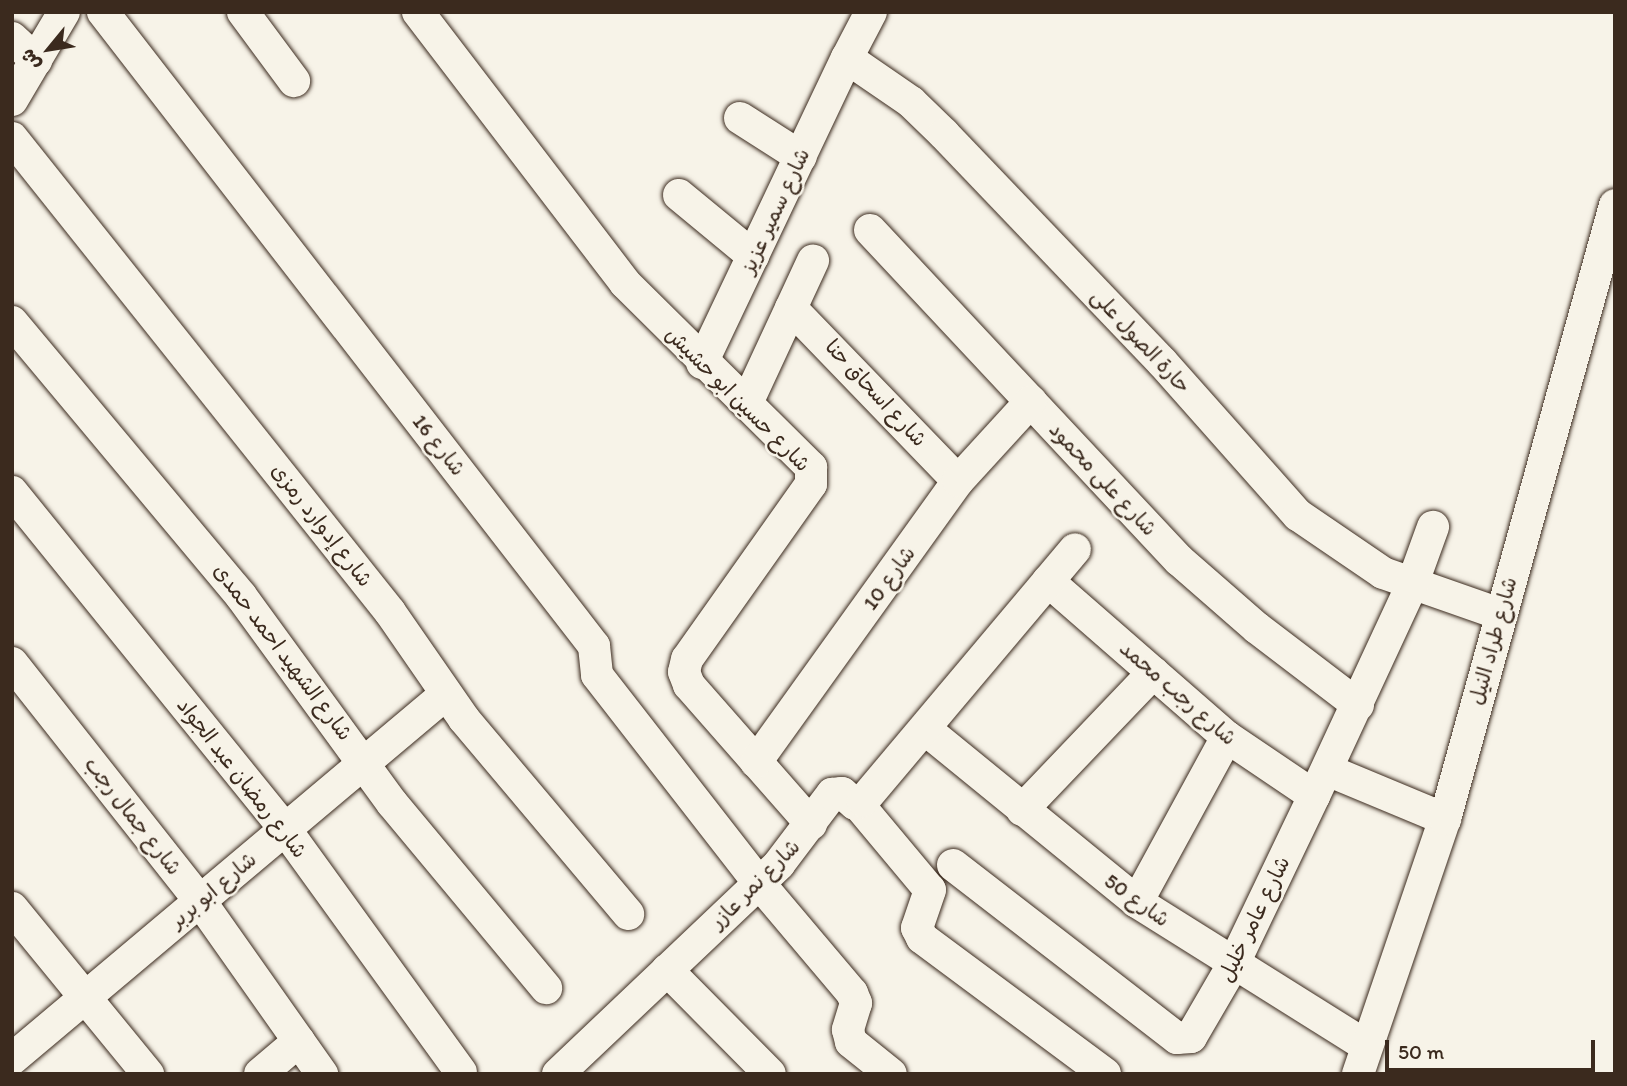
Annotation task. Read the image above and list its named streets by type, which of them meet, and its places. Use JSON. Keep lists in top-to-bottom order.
{
  "streets": {
    "street": [
      "شارع سمير عزيز",
      "حارة الصول على",
      "شارع اسحاق حنا",
      "شارع حسين ابو حشيش",
      "شارع 16",
      "شارع على محمود",
      "شارع إدوارد رمزى",
      "شارع 10",
      "شارع طراد النيل",
      "شارع الشهيد احمد حمدى",
      "شارع رجب محمد",
      "شارع رمضان عبد الجواد",
      "شارع جمال رجب",
      "شارع نمر عازر",
      "شارع ابو بربر",
      "شارع 50",
      "شارع عامر خليل"
    ]
  },
  "crossings": [
    ["شارع سمير عزيز", "حارة الصول على"],
    ["شارع سمير عزيز", "شارع حسين ابو حشيش"],
    ["حارة الصول على", "شارع طراد النيل"],
    ["حارة الصول على", "شارع عامر خليل"],
    ["شارع اسحاق حنا", "شارع 10"],
    ["شارع حسين ابو حشيش", "شارع 10"],
    ["شارع حسين ابو حشيش", "شارع نمر عازر"],
    ["شارع 16", "شارع نمر عازر"],
    ["شارع على محمود", "شارع 10"],
    ["شارع على محمود", "شارع عامر خليل"],
    ["شارع إدوارد رمزى", "شارع ابو بربر"],
    ["شارع طراد النيل", "شارع رجب محمد"],
    ["شارع طراد النيل", "شارع 50"],
    ["شارع الشهيد احمد حمدى", "شارع ابو بربر"],
    ["شارع رجب محمد", "شارع عامر خليل"],
    ["شارع رمضان عبد الجواد", "شارع ابو بربر"],
    ["شارع جمال رجب", "شارع ابو بربر"],
    ["شارع 50", "شارع عامر خليل"]
  ],
  "scale_bar": "50 m",
  "north": "bottom left"
}
